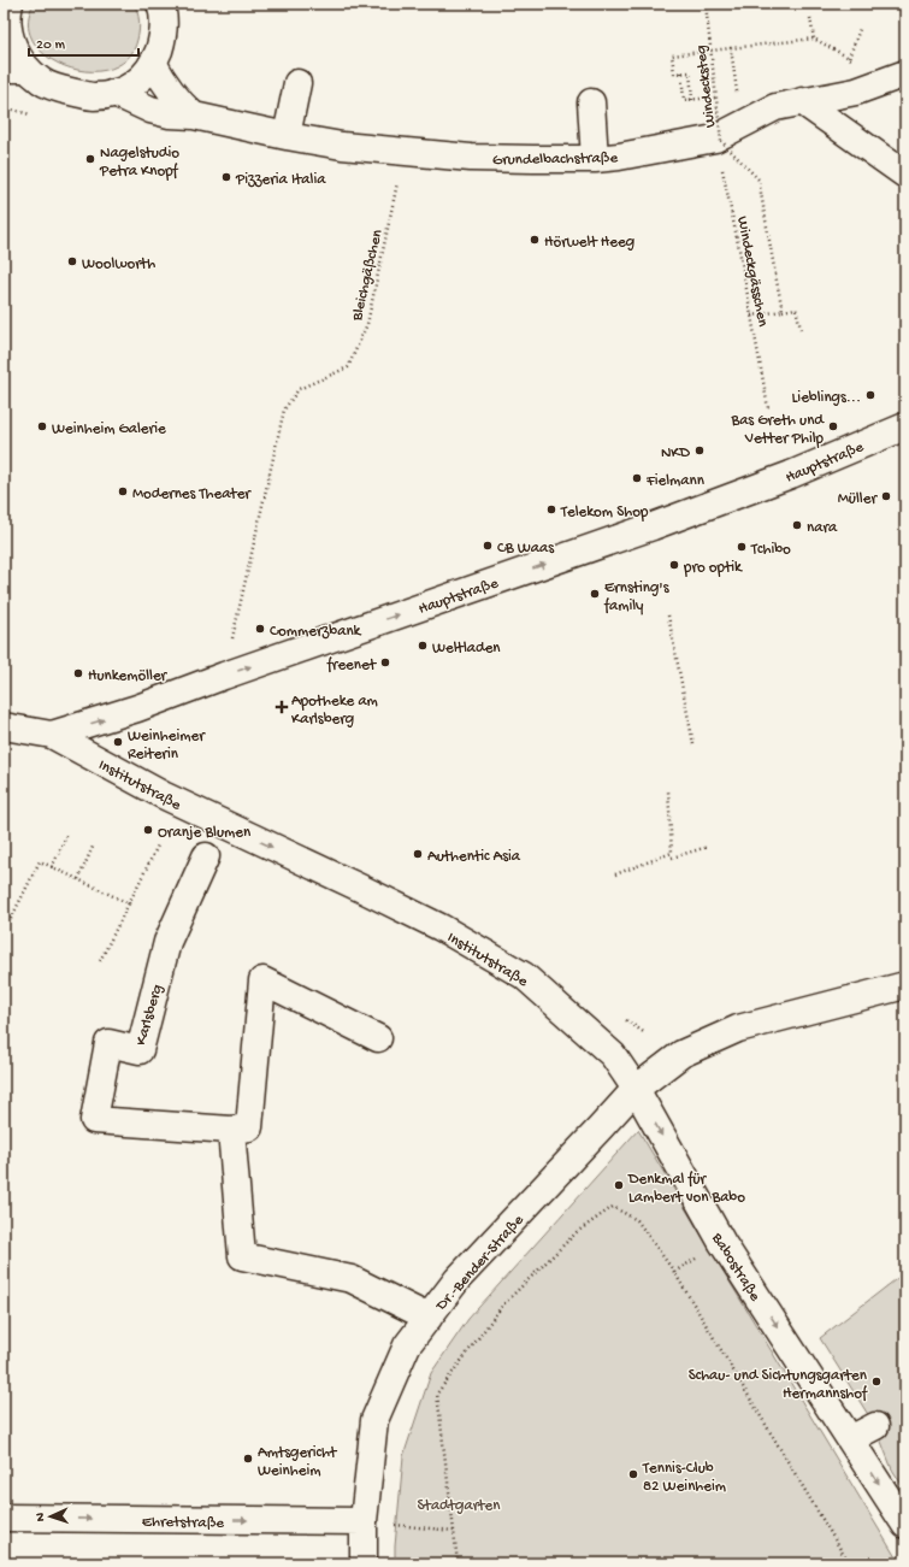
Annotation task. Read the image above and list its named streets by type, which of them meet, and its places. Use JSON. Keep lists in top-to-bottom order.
{
  "streets": {
    "street": [
      "Grundelbachstraße",
      "Hauptstraße",
      "Institutstraße",
      "Karlsberg",
      "Dr.-Bender-Straße",
      "Babostraße",
      "Ehretstraße"
    ],
    "path": ["Windecksteg", "Windeckgässchen", "Bleichgäßchen"]
  },
  "crossings": [
    ["Grundelbachstraße", "Windeckgässchen"],
    ["Grundelbachstraße", "Bleichgäßchen"],
    ["Bleichgäßchen", "Hauptstraße"],
    ["Hauptstraße", "Institutstraße"],
    ["Institutstraße", "Dr.-Bender-Straße"],
    ["Institutstraße", "Babostraße"],
    ["Dr.-Bender-Straße", "Babostraße"],
    ["Dr.-Bender-Straße", "Ehretstraße"]
  ],
  "one_way": [
    "Hauptstraße",
    "Institutstraße",
    "Babostraße",
    "Ehretstraße"
  ],
  "parks": ["Stadtgarten"],
  "places": {
    "other": [
      "Nagelstudio Petra Knopf",
      "Pizzeria Italia",
      "Hörwelt Heeg",
      "Woolworth",
      "Lieblings...",
      "Weinheim Galerie",
      "Bas Greth und Vetter Philp",
      "NKD",
      "Fielmann",
      "Modernes Theater",
      "Müller",
      "Telekom Shop",
      "nara",
      "CB Waas",
      "Tchibo",
      "pro optik",
      "Ernsting's family",
      "Commerzbank",
      "Weltladen",
      "freenet",
      "Hunkemöller",
      "Weinheimer Reiterin",
      "Oranje Blumen",
      "Authentic Asia",
      "Denkmal für Lambert von Babo",
      "Schau- und Sichtungsgarten Hermannshof",
      "Amtsgericht Weinheim",
      "Tennis-Club 82 Weinheim"
    ],
    "health": ["Apotheke am Karlsberg"]
  },
  "scale_bar": "20 m",
  "north": "left"
}
